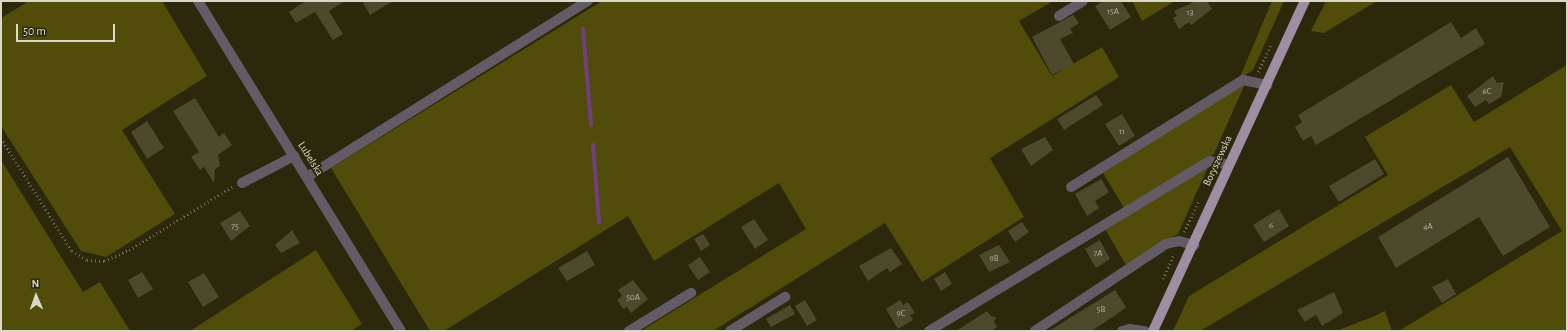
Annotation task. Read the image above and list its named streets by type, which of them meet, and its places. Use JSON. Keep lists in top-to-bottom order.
{
  "streets": {
    "main road": ["Boryszewska"],
    "street": ["Lubelska"]
  },
  "house_numbers": [
    "15A",
    "13",
    "6C",
    "11",
    "6",
    "75",
    "4A",
    "7A",
    "9B",
    "50A",
    "5B",
    "9C"
  ],
  "scale_bar": "50 m",
  "north": "top"
}
